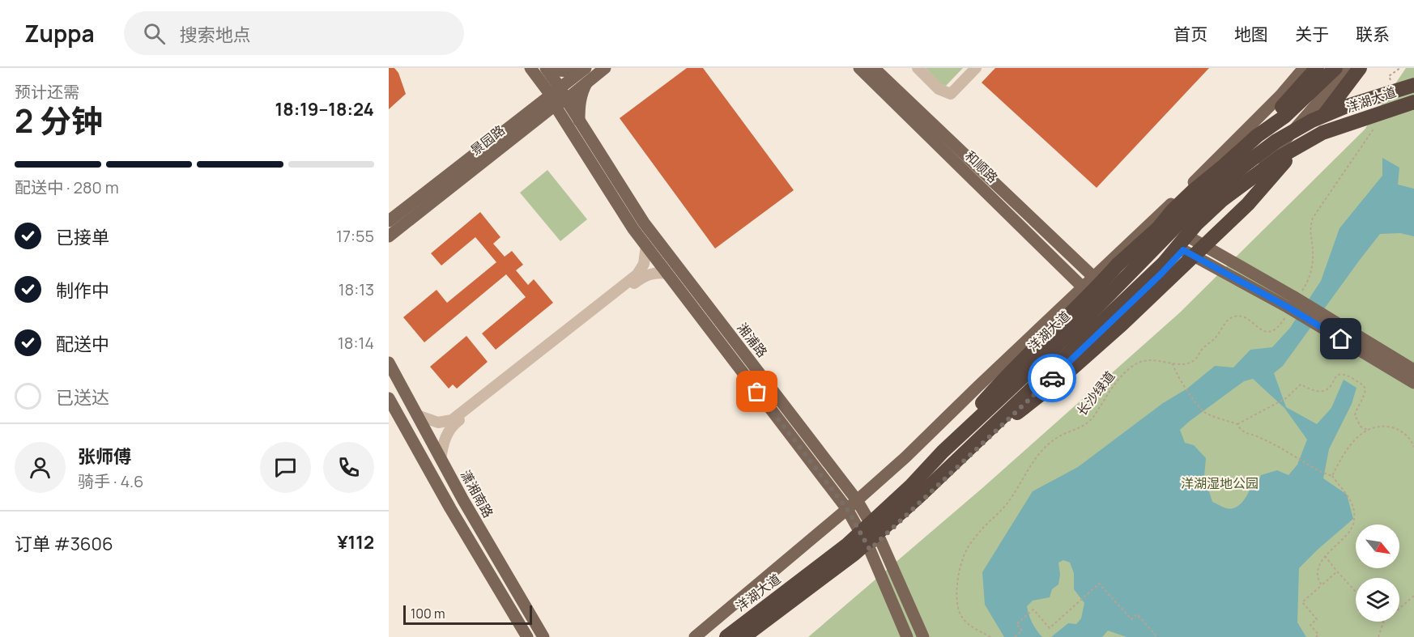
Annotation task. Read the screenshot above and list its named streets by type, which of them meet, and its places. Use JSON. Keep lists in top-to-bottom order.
{
  "streets": {
    "highway": ["洋湖大道"],
    "main road": [
      "景园路",
      "和顺路",
      "湘浦路",
      "潇湘南路"
    ],
    "path": ["长沙绿道"]
  },
  "crossings": [
    ["洋湖大道", "和顺路"],
    ["洋湖大道", "湘浦路"],
    ["景园路", "湘浦路"]
  ],
  "parks": ["洋湖湿地公园"],
  "scale_bar": "100 m",
  "north": "bottom right",
  "page": {
    "header": "Zuppa",
    "search": "搜索地点",
    "nav": [
      "首页",
      "地图",
      "关于",
      "联系"
    ],
    "heading": ["2 分钟", "预计还需", "18:19–18:24"],
    "panel": [
      "张师傅",
      "骑手 · 4.6",
      "订单 #3606",
      "¥112"
    ],
    "bar": "配送中 · 280 m",
    "list": [
      ["已接单", "17:55"],
      ["制作中", "18:13"],
      ["配送中", "18:14"],
      "已送达"
    ],
    "scale": "100 m"
  }
}
